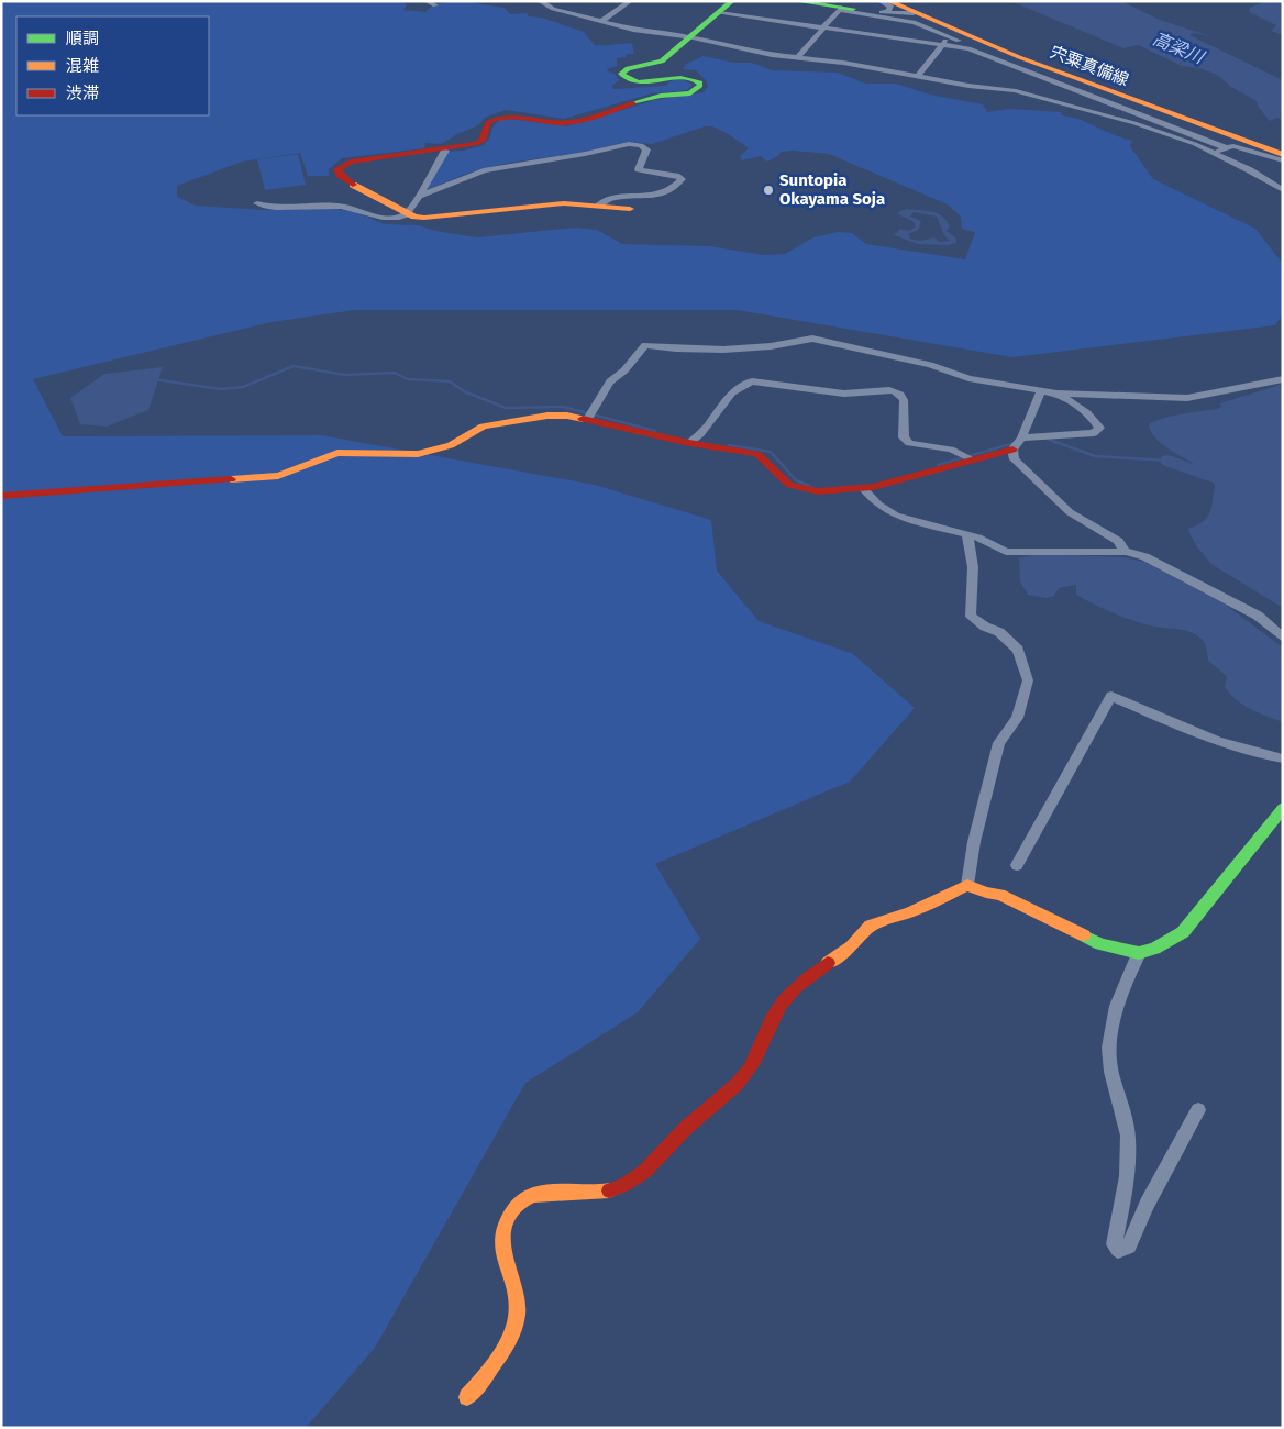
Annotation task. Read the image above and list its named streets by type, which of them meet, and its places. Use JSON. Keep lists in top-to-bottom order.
{
  "streets": {
    "street": ["宍粟真備線"]
  },
  "water": ["高梁川"],
  "places": ["Suntopia Okayama Soja"],
  "legend": ["順調", "混雑", "渋滞"]
}
